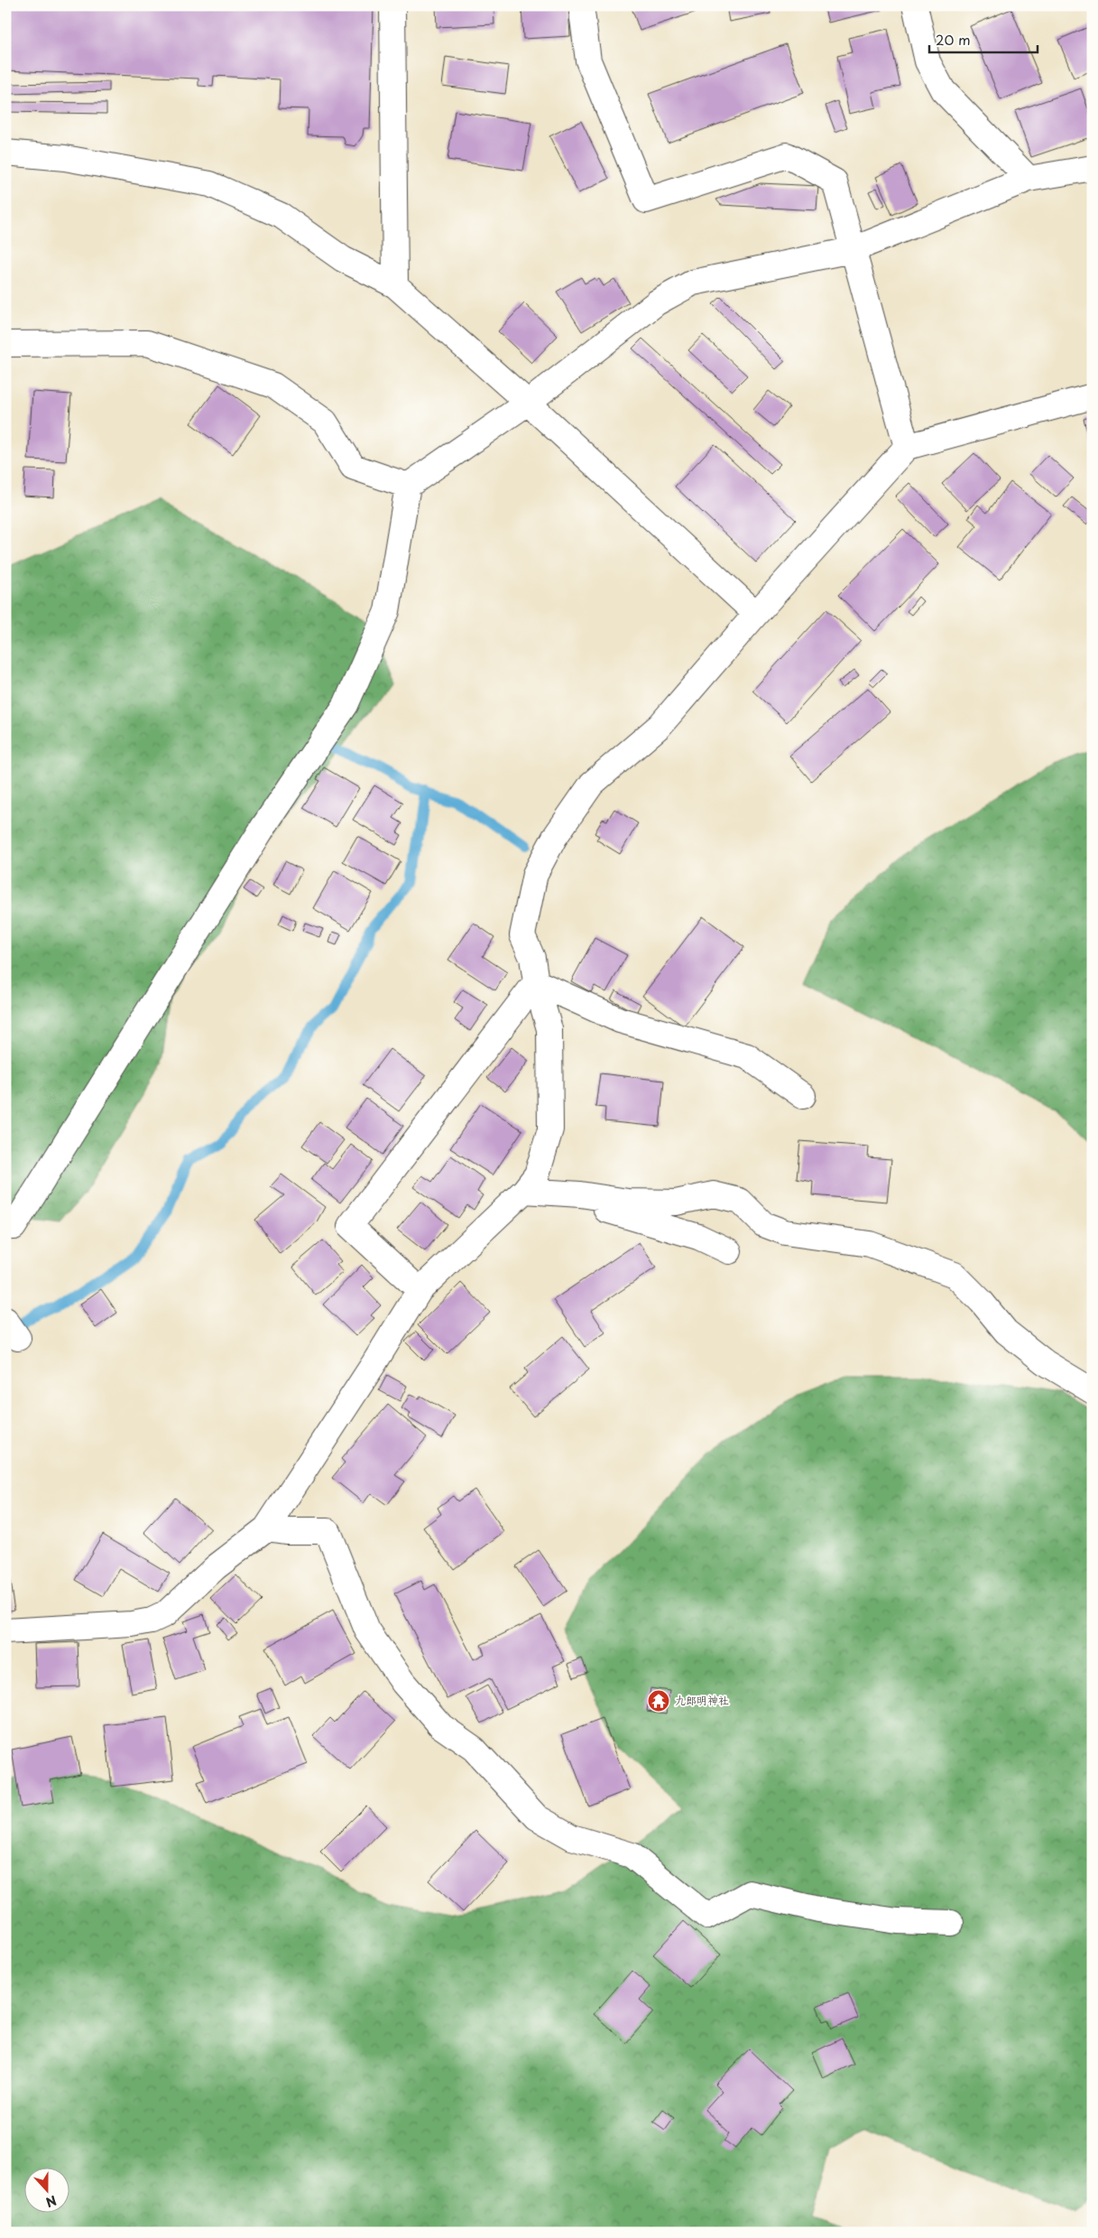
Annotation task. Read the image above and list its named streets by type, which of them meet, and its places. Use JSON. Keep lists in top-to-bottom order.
{
  "places": {
    "temple": ["九郎明神社"]
  },
  "scale_bar": "20 m",
  "north": "bottom"
}
